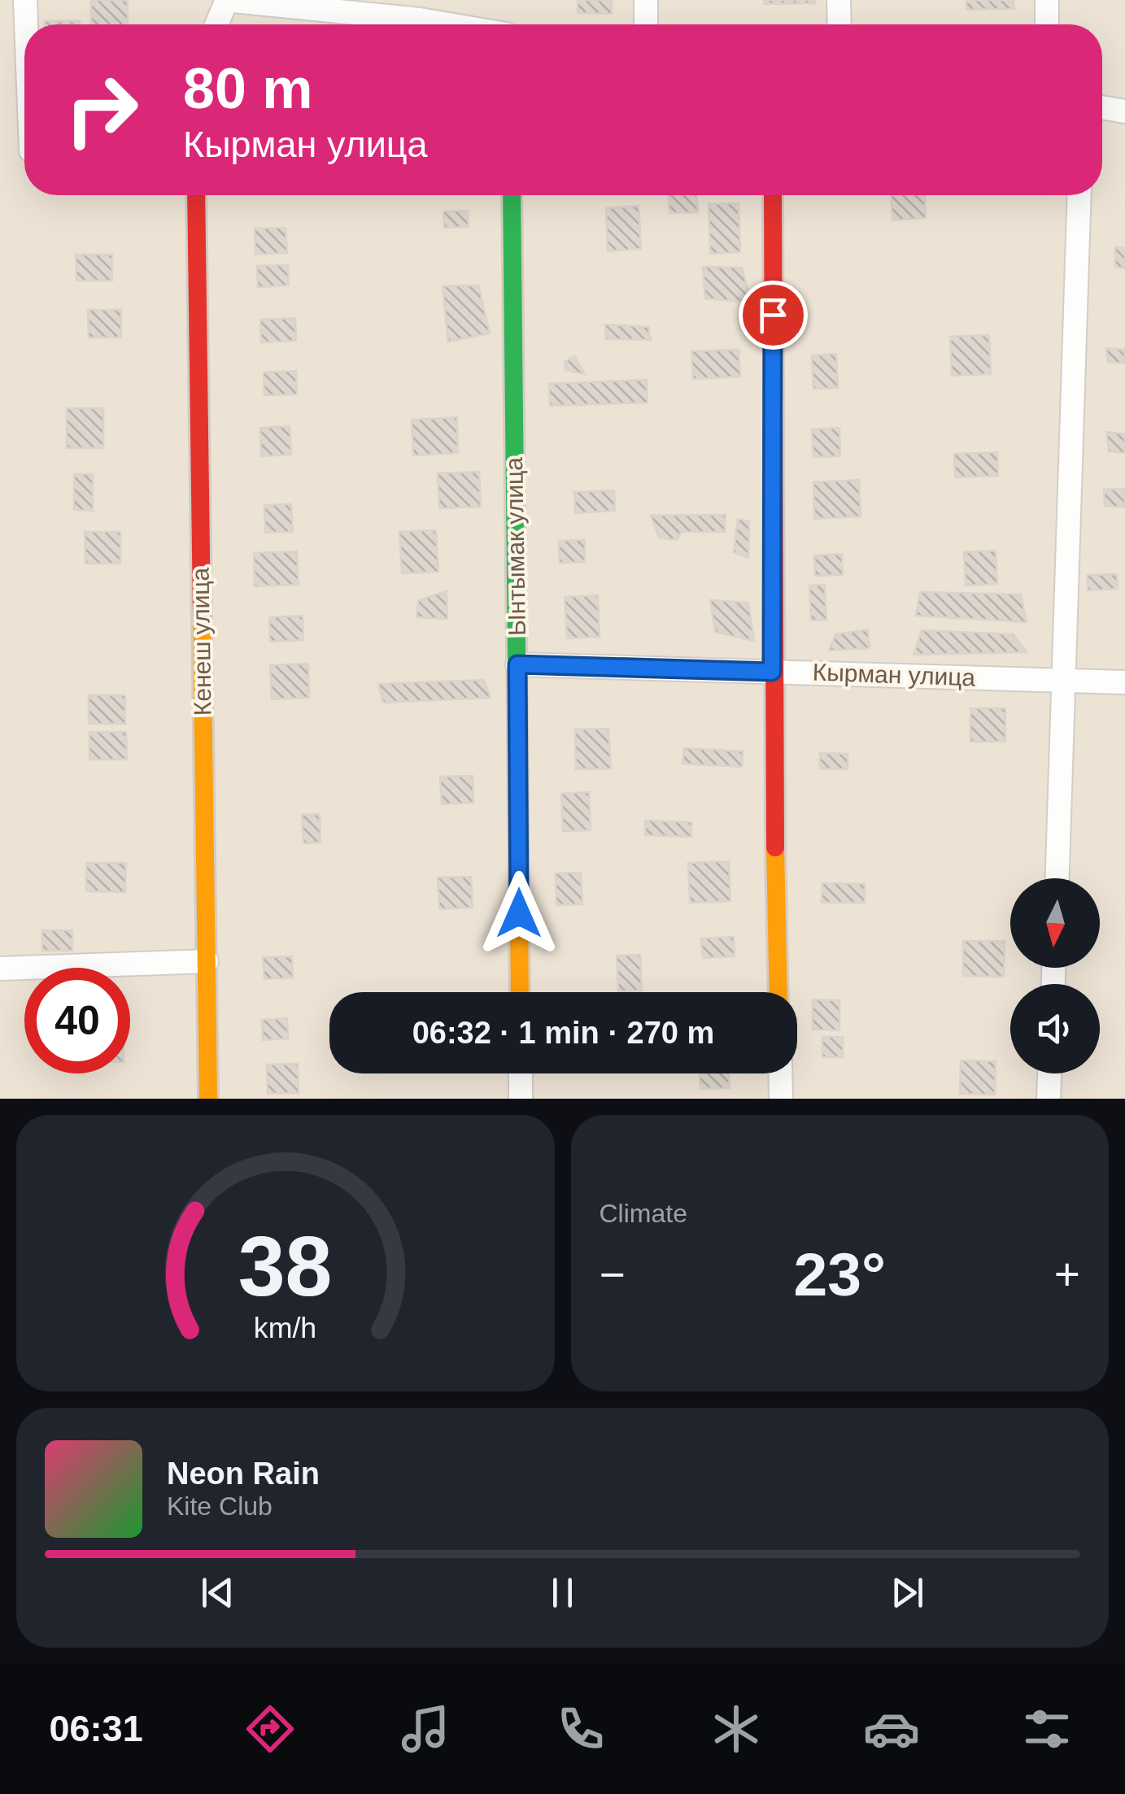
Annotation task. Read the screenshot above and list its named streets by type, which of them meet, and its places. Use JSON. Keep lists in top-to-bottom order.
{
  "streets": {
    "street": ["Ынтымак улица", "Кенеш улица", "Кырман улица"]
  },
  "crossings": [
    ["Ынтымак улица", "Кырман улица"]
  ],
  "north": "bottom",
  "page": {
    "turn": ["80 m", "Кырман улица"],
    "limit": "40",
    "trip": "06:32 · 1 min · 270 m",
    "tile": "Climate",
    "heat": ["−", "23°", "+"],
    "song": ["Neon Rain", "Kite Club"],
    "tabs": "06:31",
    "gauge": ["38", "km/h"]
  }
}
